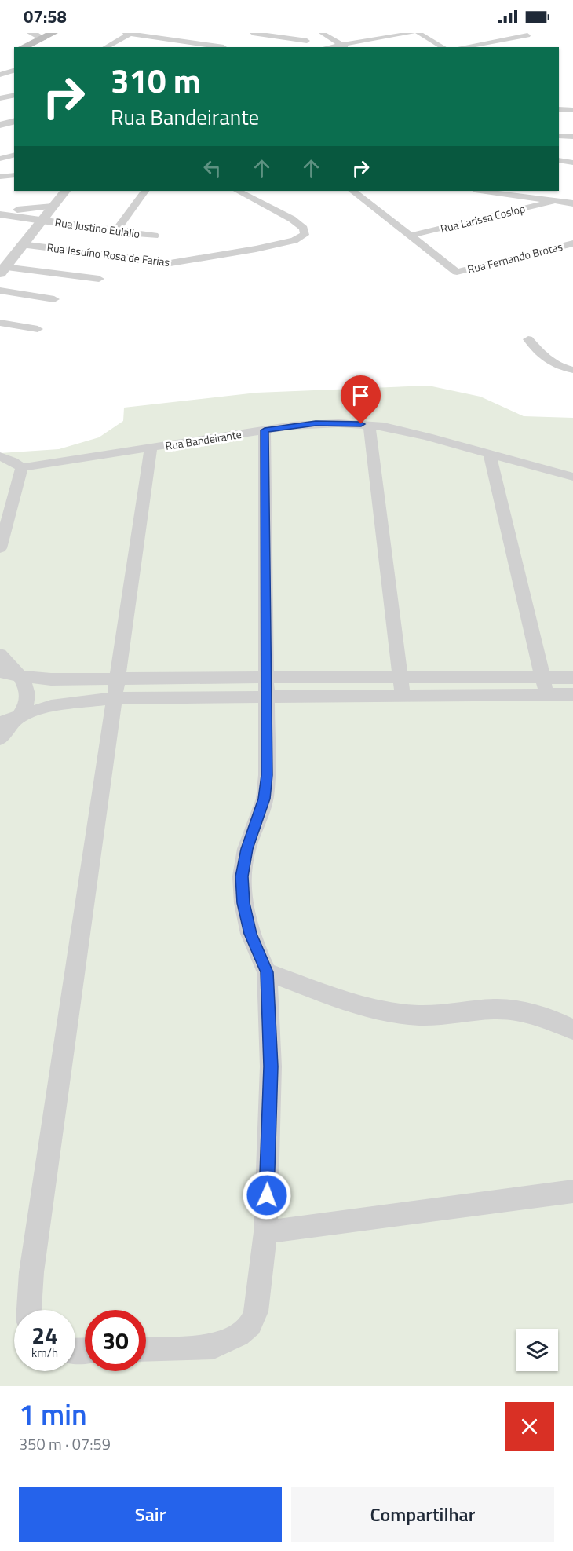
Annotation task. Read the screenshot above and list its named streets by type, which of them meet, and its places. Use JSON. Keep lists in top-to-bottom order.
{
  "streets": {
    "street": [
      "Rua Larissa Coslop",
      "Rua Justino Eulálio",
      "Rua Jesuíno Rosa de Farias",
      "Rua Fernando Brotas",
      "Rua Bandeirante"
    ]
  },
  "crossings": [
    ["Rua Larissa Coslop", "Rua Fernando Brotas"]
  ],
  "page": {
    "status": "07:58",
    "turn": ["310 m", "Rua Bandeirante"],
    "speed": "24 km/h",
    "limit": "30",
    "heading": ["1 min", "350 m · 07:59"],
    "buttons": ["Sair", "Compartilhar"]
  }
}
